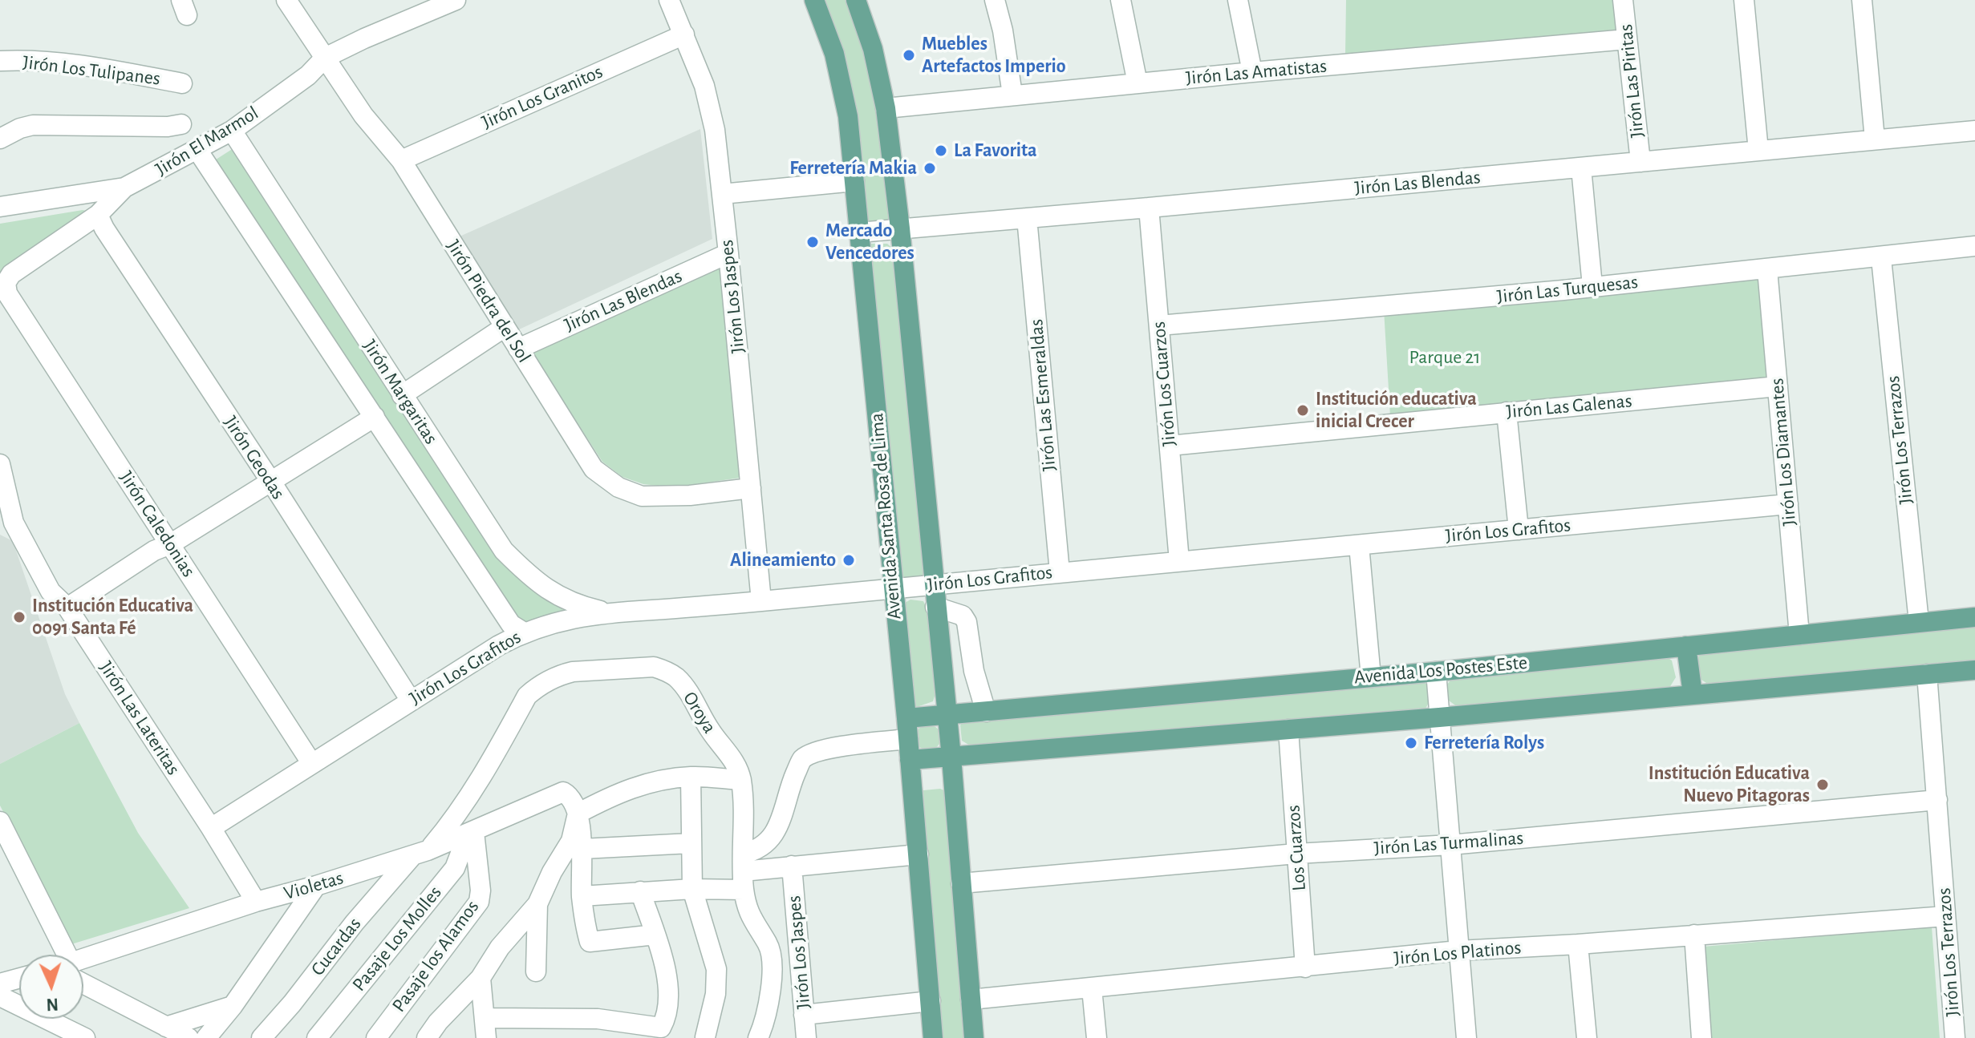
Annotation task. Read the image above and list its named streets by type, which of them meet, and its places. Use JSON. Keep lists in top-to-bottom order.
{
  "streets": {
    "main road": ["Avenida Santa Rosa de Lima", "Avenida Los Postes Este"],
    "street": [
      "Jirón Los Tulipanes",
      "Jirón Las Amatistas",
      "Jirón Las Piritas",
      "Jirón Los Granitos",
      "Jirón El Marmol",
      "Jirón Las Blendas",
      "Jirón Las Turquesas",
      "Jirón Los Jaspes",
      "Jirón Piedra del Sol",
      "Jirón Los Cuarzos",
      "Jirón Margaritas",
      "Jirón Las Esmeraldas",
      "Jirón Las Galenas",
      "Jirón Los Terrazos",
      "Jirón Los Diamantes",
      "Jirón Geodas",
      "Jirón Caledonias",
      "Jirón Los Grafitos",
      "Oroya",
      "Jirón Las Lateritas",
      "Jirón Las Turmalinas",
      "Los Cuarzos",
      "Violetas",
      "Pasaje Los Molles",
      "Cucardas",
      "Jirón Los Platinos",
      "Pasaje los Alamos"
    ]
  },
  "crossings": [
    ["Jirón Las Amatistas", "Jirón Las Piritas"],
    ["Jirón Las Piritas", "Jirón Las Blendas"],
    ["Jirón Los Granitos", "Jirón Los Jaspes"],
    ["Jirón Los Granitos", "Jirón Piedra del Sol"],
    ["Jirón El Marmol", "Jirón Piedra del Sol"],
    ["Jirón El Marmol", "Jirón Margaritas"],
    ["Jirón El Marmol", "Jirón Geodas"],
    ["Jirón El Marmol", "Jirón Caledonias"],
    ["Jirón Las Blendas", "Jirón Los Jaspes"],
    ["Jirón Las Blendas", "Jirón Piedra del Sol"],
    ["Jirón Las Blendas", "Jirón Los Cuarzos"],
    ["Jirón Las Blendas", "Jirón Las Esmeraldas"],
    ["Jirón Las Blendas", "Avenida Santa Rosa de Lima"],
    ["Jirón Las Turquesas", "Jirón Los Cuarzos"],
    ["Jirón Las Turquesas", "Jirón Los Terrazos"],
    ["Jirón Las Turquesas", "Jirón Los Diamantes"],
    ["Jirón Los Jaspes", "Jirón Piedra del Sol"],
    ["Jirón Los Jaspes", "Jirón Los Grafitos"],
    ["Jirón Los Cuarzos", "Jirón Las Galenas"],
    ["Jirón Los Cuarzos", "Jirón Los Grafitos"],
    ["Jirón Margaritas", "Jirón Los Grafitos"],
    ["Jirón Las Esmeraldas", "Jirón Los Grafitos"],
    ["Jirón Las Galenas", "Jirón Los Diamantes"],
    ["Jirón Los Terrazos", "Avenida Los Postes Este"],
    ["Jirón Los Terrazos", "Jirón Las Turmalinas"],
    ["Jirón Los Terrazos", "Jirón Los Platinos"],
    ["Jirón Los Diamantes", "Jirón Los Grafitos"],
    ["Jirón Los Diamantes", "Avenida Los Postes Este"],
    ["Jirón Geodas", "Jirón Los Grafitos"],
    ["Avenida Santa Rosa de Lima", "Jirón Los Grafitos"],
    ["Avenida Santa Rosa de Lima", "Avenida Los Postes Este"],
    ["Jirón Caledonias", "Jirón Los Grafitos"],
    ["Jirón Los Grafitos", "Jirón Las Lateritas"],
    ["Oroya", "Violetas"],
    ["Oroya", "Cucardas"],
    ["Jirón Las Lateritas", "Violetas"],
    ["Jirón Las Turmalinas", "Los Cuarzos"],
    ["Los Cuarzos", "Jirón Los Platinos"],
    ["Violetas", "Pasaje Los Molles"],
    ["Violetas", "Cucardas"],
    ["Violetas", "Pasaje los Alamos"],
    ["Pasaje Los Molles", "Pasaje los Alamos"]
  ],
  "parks": ["Parque 21"],
  "places": [
    "Muebles Artefactos Imperio",
    "La Favorita",
    "Ferretería Makia",
    "Mercado Vencedores",
    "Institución educativa inicial Crecer",
    "Alineamiento",
    "Institución Educativa 0091 Santa Fé",
    "Ferretería Rolys",
    "Institución Educativa Nuevo Pitagoras"
  ],
  "north": "bottom"
}
